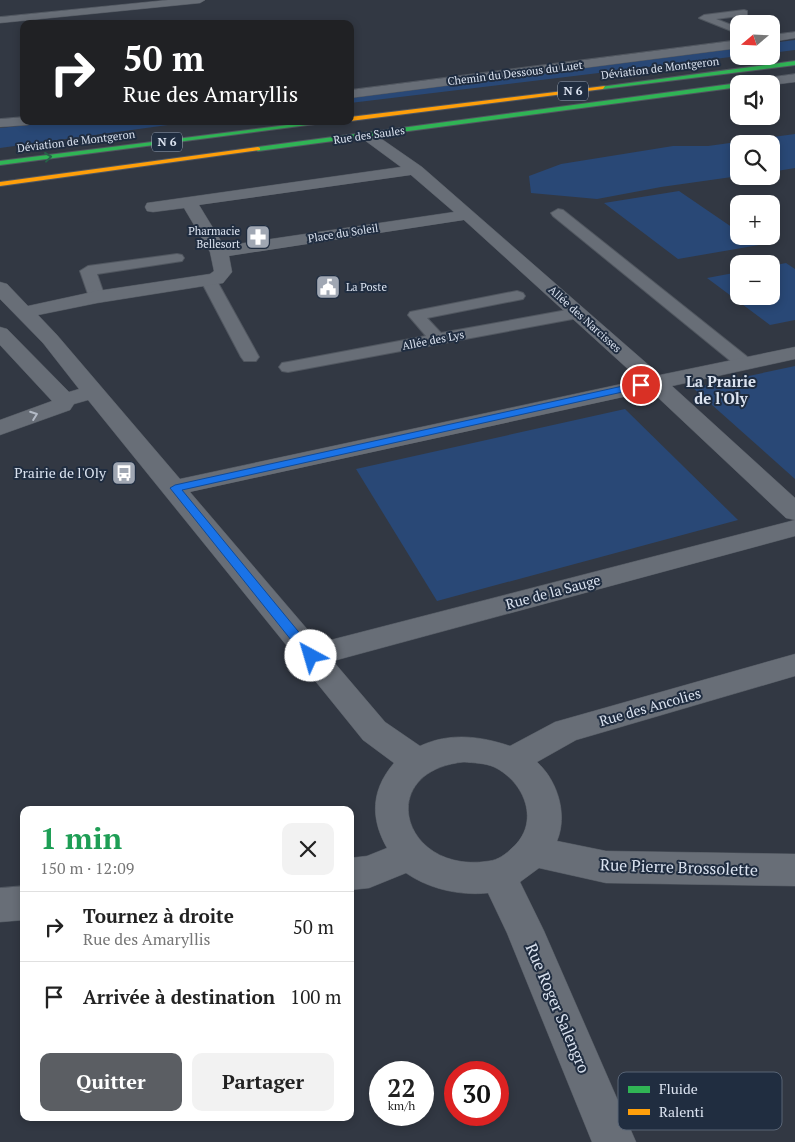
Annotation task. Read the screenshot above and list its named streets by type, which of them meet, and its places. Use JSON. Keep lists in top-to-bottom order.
{
  "streets": {
    "main road": ["Déviation de Montgeron", "N 6", "Rue des Saules"],
    "street": [
      "Chemin du Dessous du Luet",
      "Place du Soleil",
      "Allée des Narcisses",
      "Rue de la Sauge",
      "Rue des Ancolies",
      "Rue Pierre Brossolette",
      "Rue Roger Salengro"
    ],
    "lane": ["Allée des Lys"]
  },
  "crossings": [
    ["Rue des Saules", "Allée des Narcisses"],
    ["Place du Soleil", "Allée des Narcisses"],
    ["Allée des Narcisses", "Allée des Lys"],
    ["Rue des Ancolies", "Rue Pierre Brossolette"],
    ["Rue des Ancolies", "Rue Roger Salengro"],
    ["Rue Pierre Brossolette", "Rue Roger Salengro"]
  ],
  "districts": ["La Prairie de l'Oly"],
  "places": {
    "pharmacy": ["Pharmacie Bellesort"],
    "public building": ["La Poste"],
    "bus stop": ["Prairie de l'Oly"]
  },
  "legend": ["Fluide", "Ralenti"],
  "north": "left",
  "page": {
    "map_buttons": ["+", "−"],
    "turn": ["50 m", "Rue des Amaryllis"],
    "heading": ["1 min", "150 m · 12:09"],
    "list": [
      {
        "name": "Tournez à droite",
        "note": "Rue des Amaryllis",
        "value": "50 m"
      },
      {
        "name": "Arrivée à destination",
        "value": "100 m"
      }
    ],
    "buttons": ["Quitter", "Partager"],
    "speed": "22 km/h",
    "limit": "30"
  }
}
